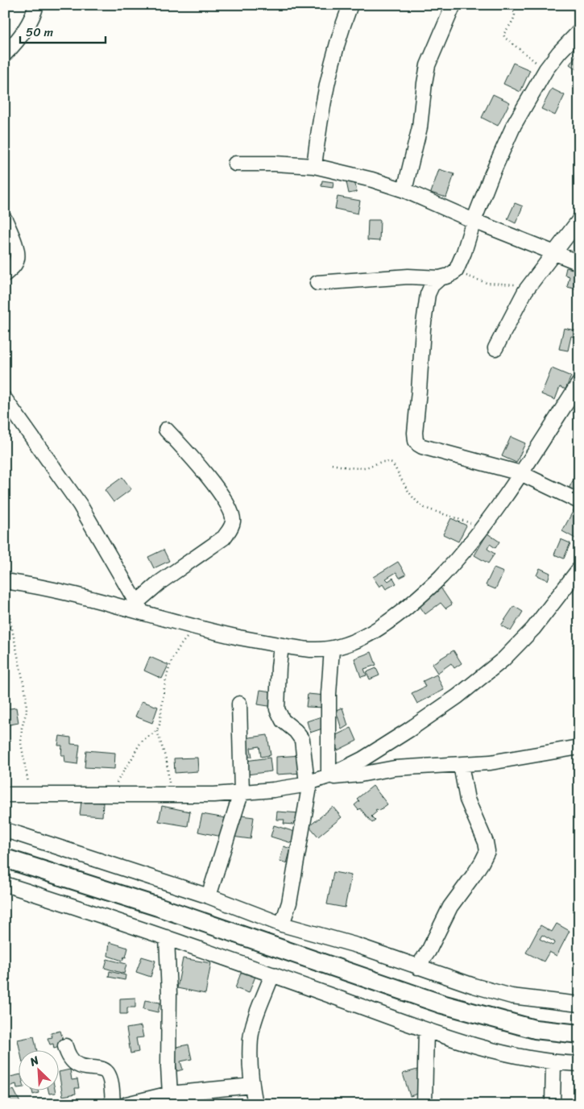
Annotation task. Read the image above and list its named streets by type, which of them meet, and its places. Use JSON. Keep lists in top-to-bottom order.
{
  "scale_bar": "50 m",
  "north": "top left"
}
